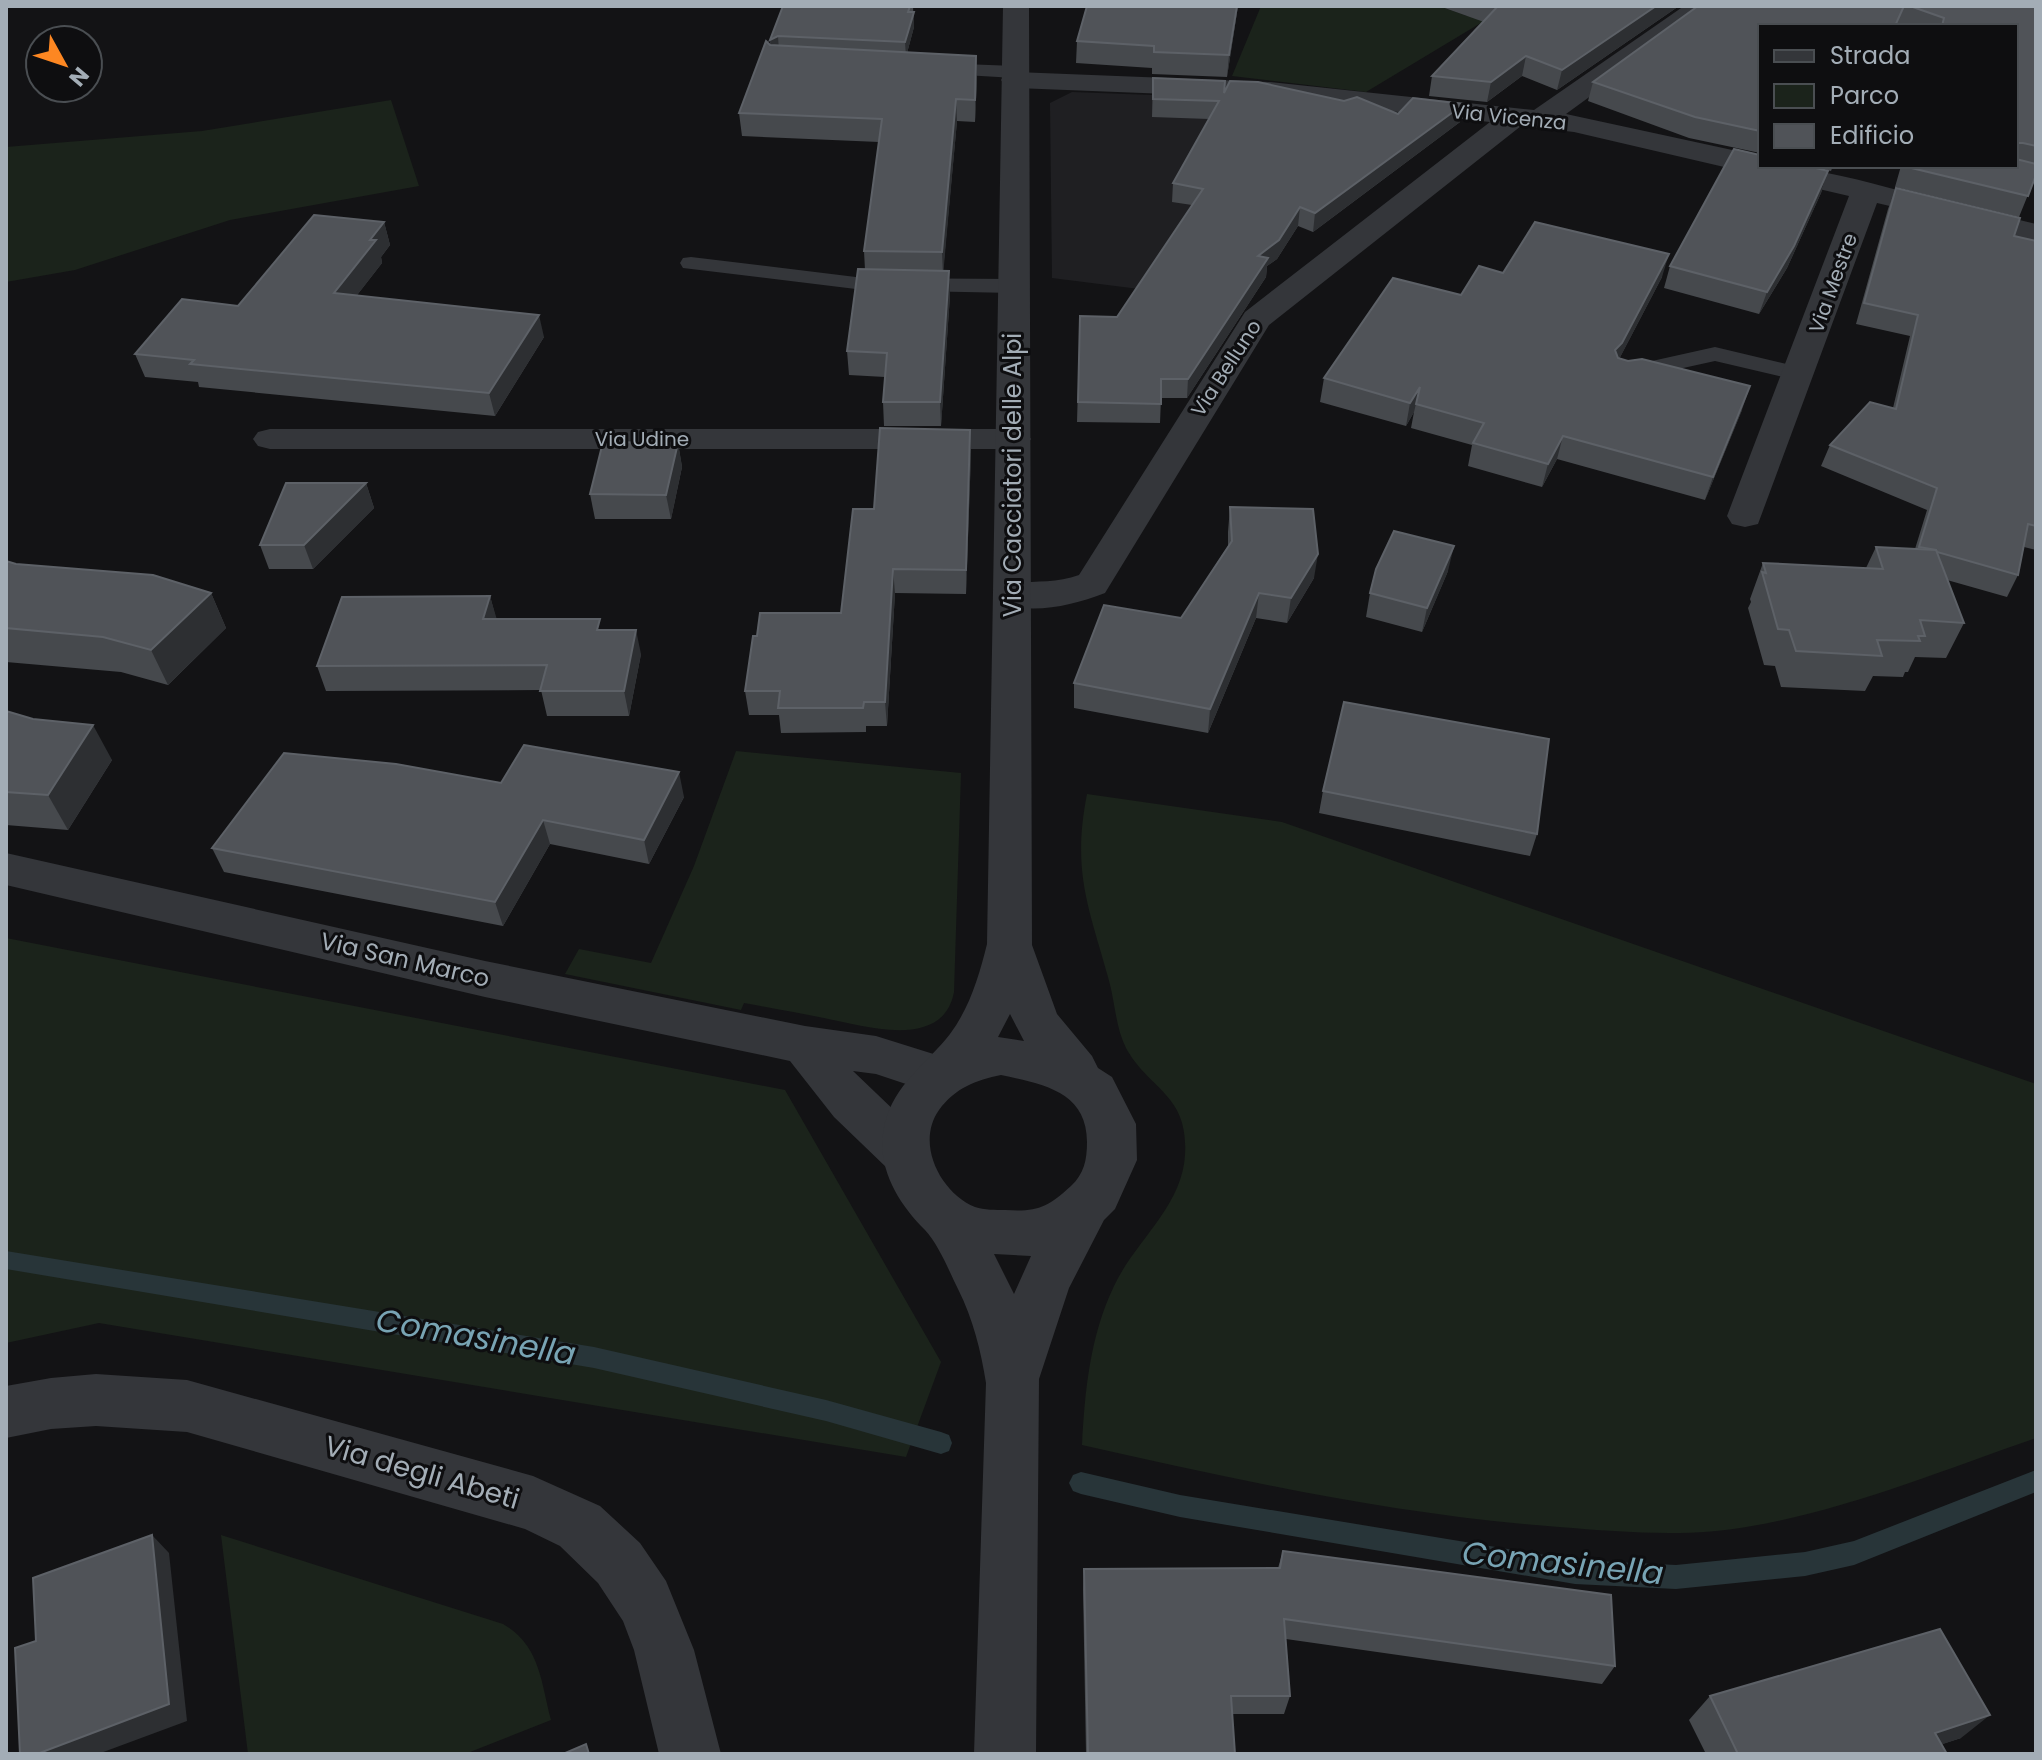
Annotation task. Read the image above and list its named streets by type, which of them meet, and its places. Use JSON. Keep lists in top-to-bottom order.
{
  "streets": {
    "street": [
      "Via Vicenza",
      "Via Mestre",
      "Via Belluno",
      "Via Udine",
      "Via Cacciatori delle Alpi",
      "Via San Marco",
      "Via degli Abeti"
    ]
  },
  "crossings": [
    ["Via Vicenza", "Via Mestre"],
    ["Via Vicenza", "Via Belluno"],
    ["Via Vicenza", "Via Cacciatori delle Alpi"],
    ["Via Belluno", "Via Cacciatori delle Alpi"],
    ["Via Udine", "Via Cacciatori delle Alpi"],
    ["Via Cacciatori delle Alpi", "Via San Marco"]
  ],
  "water": ["Comasinella"],
  "legend": ["Strada", "Parco", "Edificio"],
  "north": "bottom right"
}
